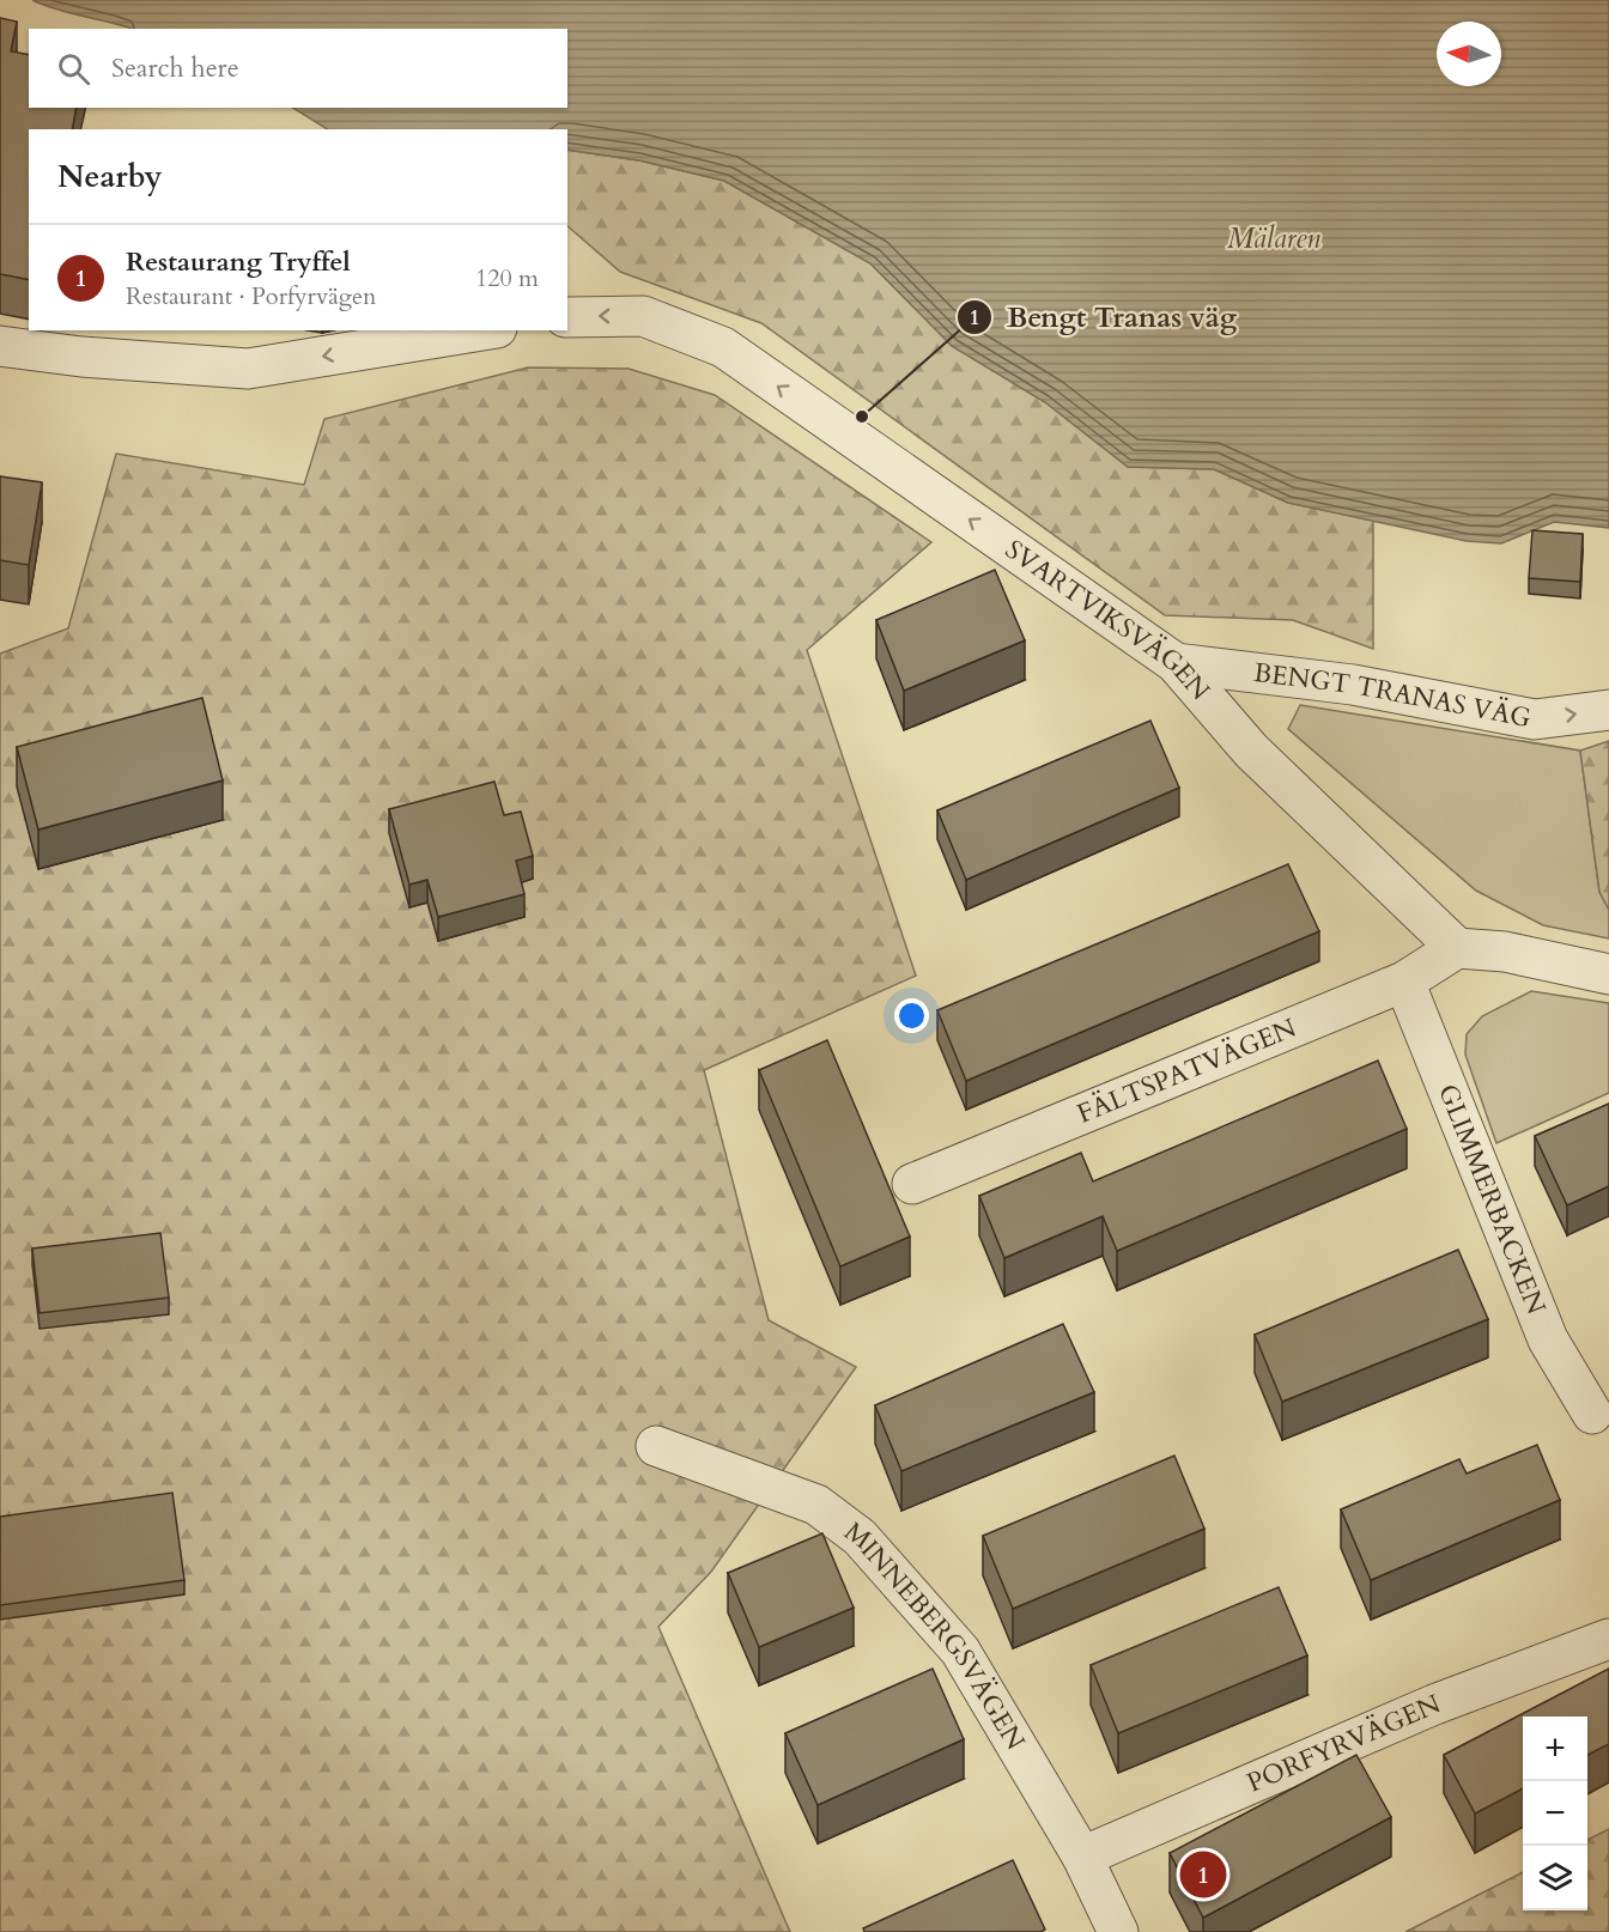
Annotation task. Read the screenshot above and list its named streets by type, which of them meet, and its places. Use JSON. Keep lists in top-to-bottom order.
{
  "streets": {
    "street": [
      "SVARTVIKSVÄGEN",
      "BENGT TRANAS VÄG",
      "FÄLTSPATVÄGEN",
      "GLIMMERBACKEN",
      "MINNEBERGSVÄGEN",
      "PORFYRVÄGEN"
    ]
  },
  "crossings": [
    ["SVARTVIKSVÄGEN", "BENGT TRANAS VÄG"],
    ["SVARTVIKSVÄGEN", "FÄLTSPATVÄGEN"],
    ["FÄLTSPATVÄGEN", "GLIMMERBACKEN"],
    ["MINNEBERGSVÄGEN", "PORFYRVÄGEN"]
  ],
  "one_way": ["SVARTVIKSVÄGEN"],
  "water": ["Mälaren"],
  "places": ["Bengt Tranas väg"],
  "north": "left",
  "page": {
    "search": "Search here",
    "heading": "Nearby",
    "list": [
      {
        "mark": "1",
        "name": "Restaurang Tryffel",
        "note": "Restaurant · Porfyrvägen",
        "value": "120 m"
      }
    ],
    "map_buttons": ["+", "−"],
    "pins": "1"
  }
}
